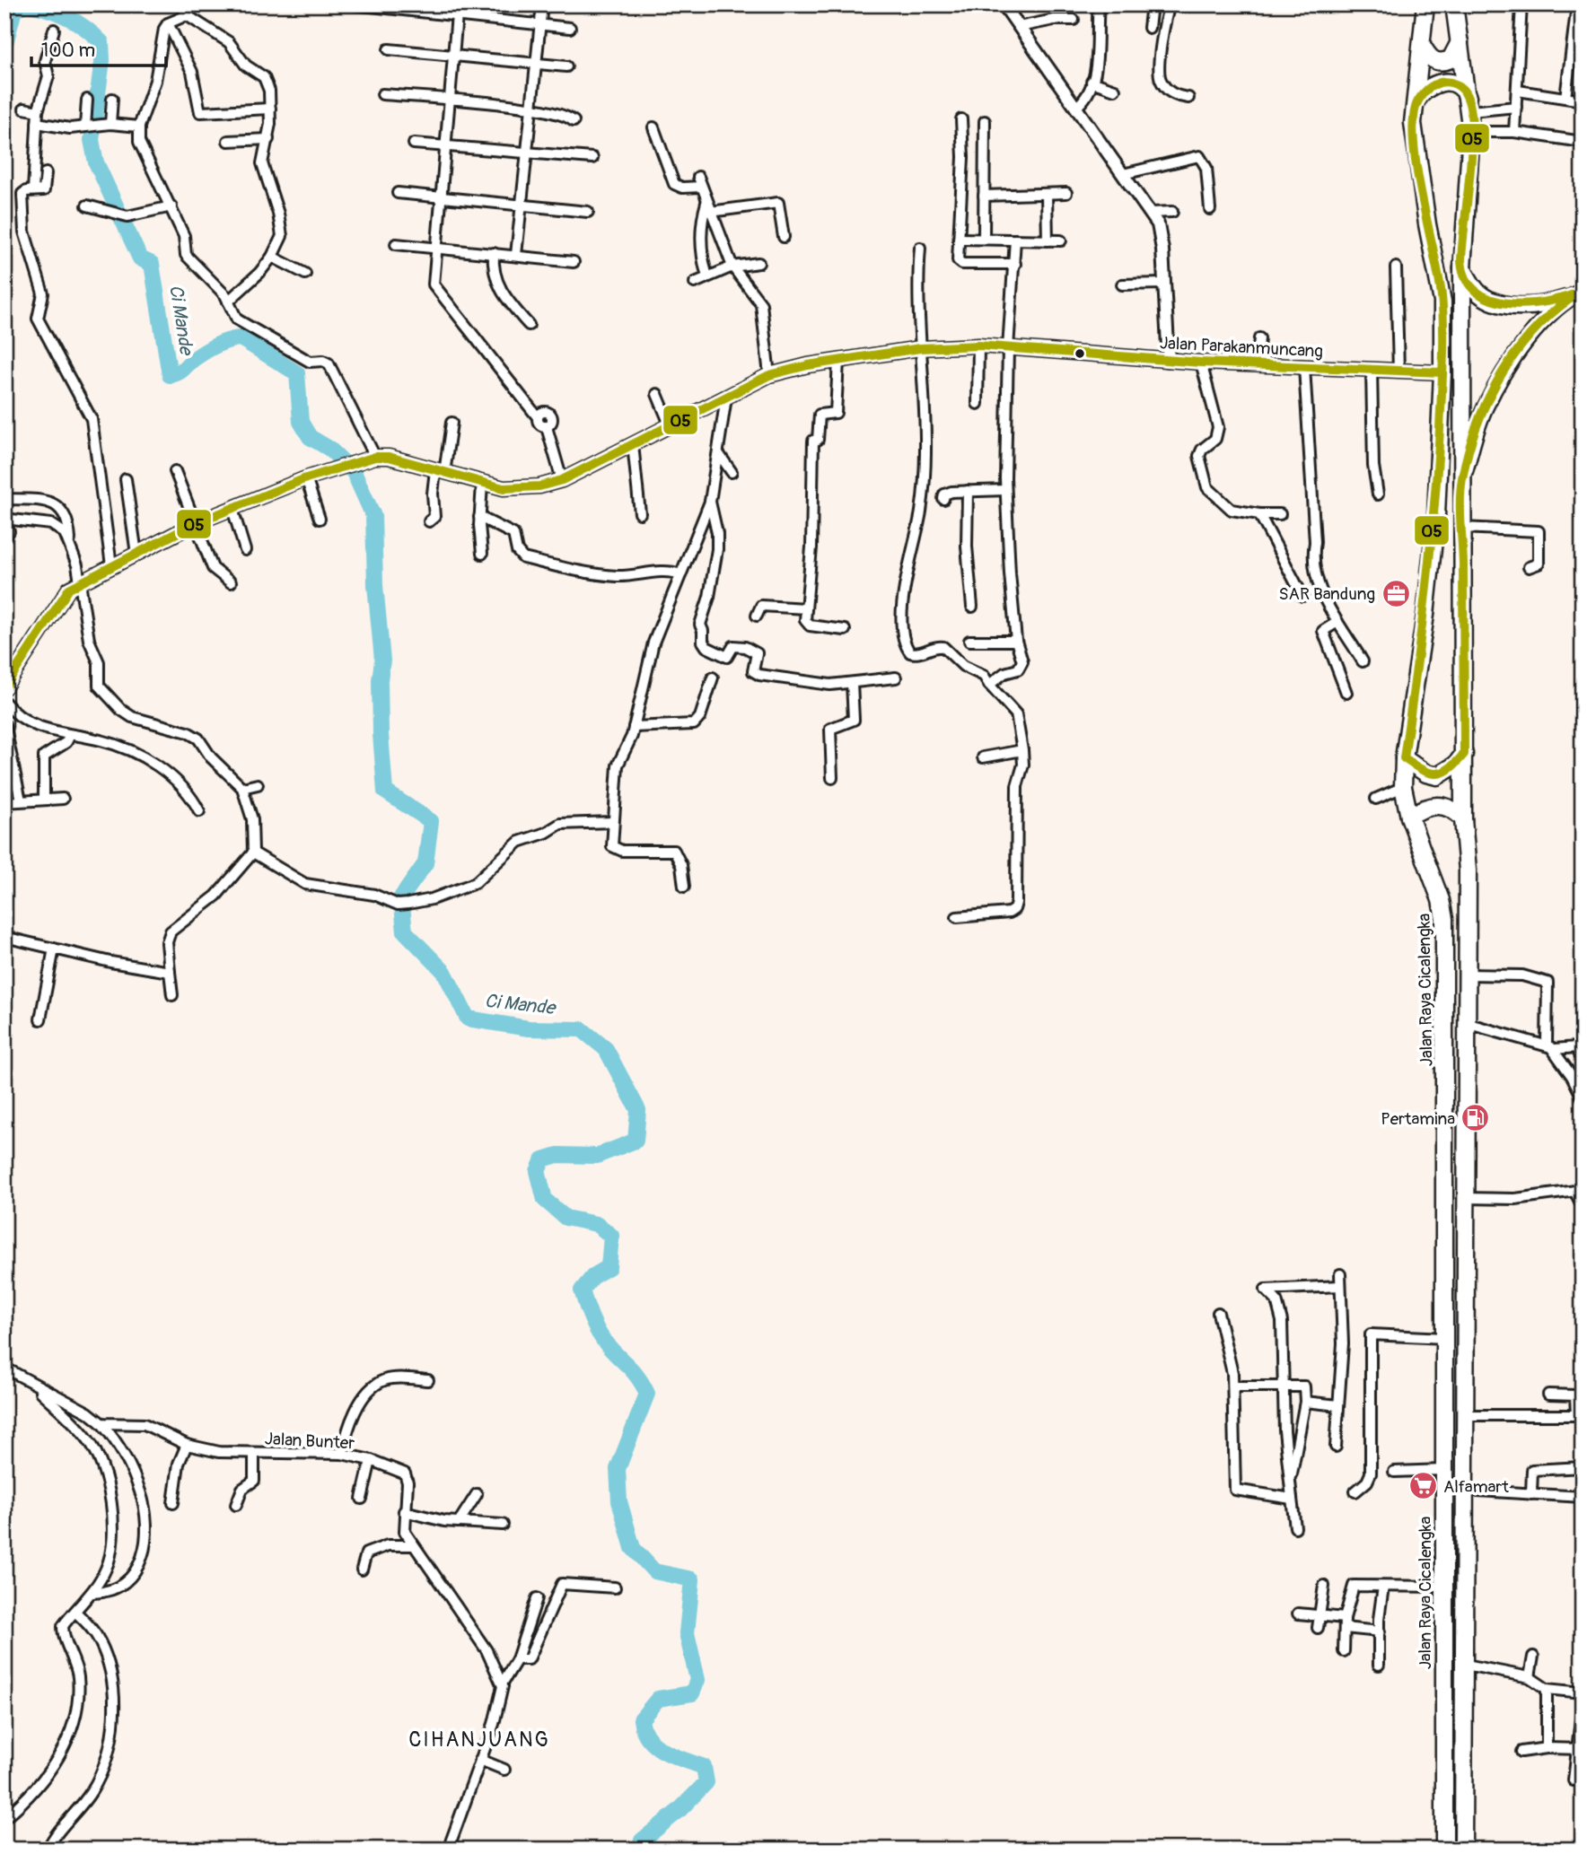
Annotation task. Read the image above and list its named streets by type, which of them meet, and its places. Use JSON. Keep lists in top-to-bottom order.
{
  "streets": {
    "highway": ["Jalan Raya Cicalengka"],
    "main road": ["Jalan Parakanmuncang"],
    "street": ["Jalan Bunter"]
  },
  "crossings": [
    ["Jalan Parakanmuncang", "Jalan Raya Cicalengka"]
  ],
  "districts": ["CIHANJUANG"],
  "water": ["Ci Mande"],
  "places": {
    "office": ["SAR Bandung"],
    "fuel station": ["Pertamina"],
    "supermarket": ["Alfamart"]
  },
  "lines": ["transit line 05"],
  "scale_bar": "100 m"
}
